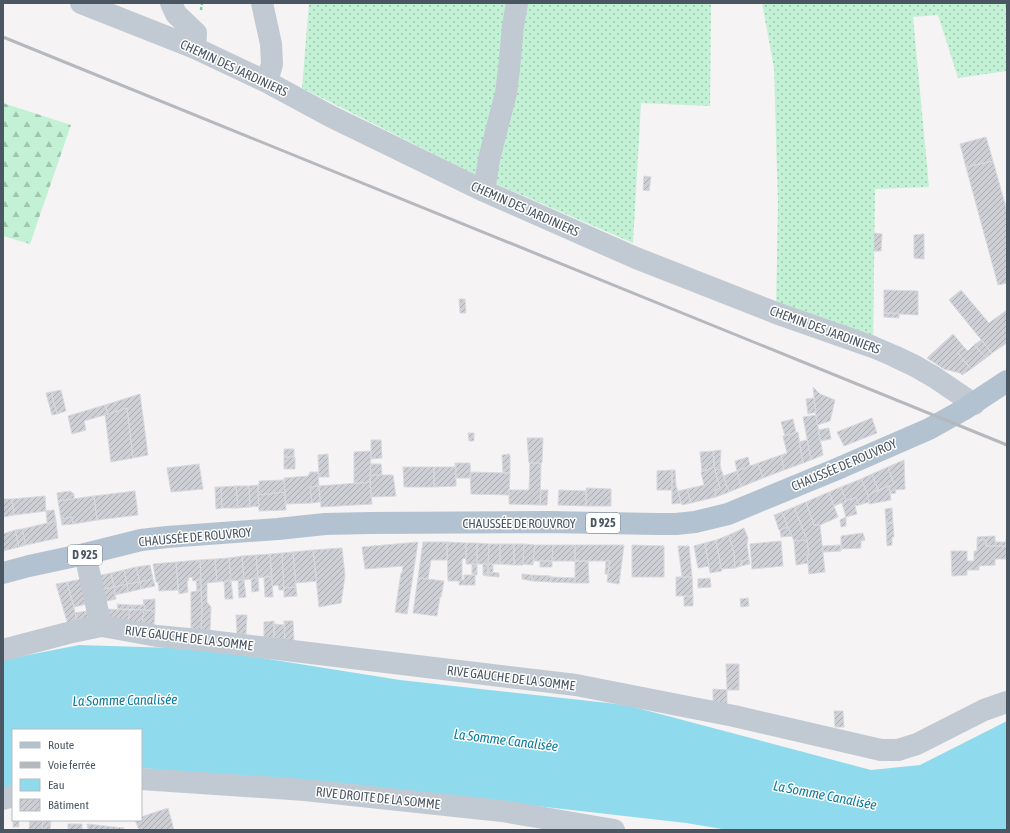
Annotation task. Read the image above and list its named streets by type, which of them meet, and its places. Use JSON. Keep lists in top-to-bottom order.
{
  "streets": {
    "main road": ["CHAUSSÉE DE ROUVROY", "D 925"],
    "street": ["CHEMIN DES JARDINIERS", "RIVE GAUCHE DE LA SOMME", "RIVE DROITE DE LA SOMME"]
  },
  "crossings": [
    ["CHEMIN DES JARDINIERS", "CHAUSSÉE DE ROUVROY"]
  ],
  "water": ["La Somme Canalisée"],
  "legend": [
    "Route",
    "Voie ferrée",
    "Eau",
    "Bâtiment"
  ]
}
